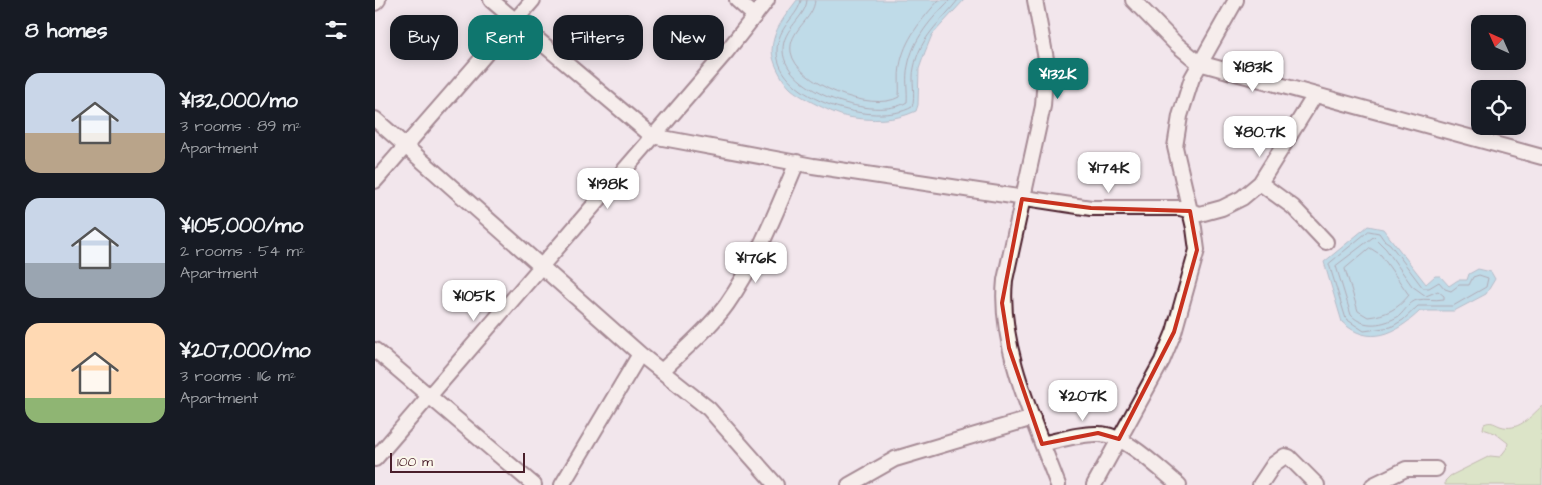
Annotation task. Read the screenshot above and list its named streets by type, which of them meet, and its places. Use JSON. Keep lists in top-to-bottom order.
{
  "scale_bar": "100 m",
  "north": "top left",
  "page": {
    "heading": "8 homes",
    "chip": [
      "Buy",
      "Rent",
      "Filters",
      "New"
    ],
    "price": [
      "¥183K",
      "¥132K",
      "¥80.7K",
      "¥174K",
      "¥198K",
      "¥176K",
      "¥105K",
      "¥207K"
    ],
    "list": [
      {
        "name": "¥132,000/mo",
        "note": "3 rooms · 89 m² · Apartment"
      },
      {
        "name": "¥105,000/mo",
        "note": "2 rooms · 54 m² · Apartment"
      },
      {
        "name": "¥207,000/mo",
        "note": "3 rooms · 116 m² · Apartment"
      }
    ],
    "scale": "100 m"
  }
}
